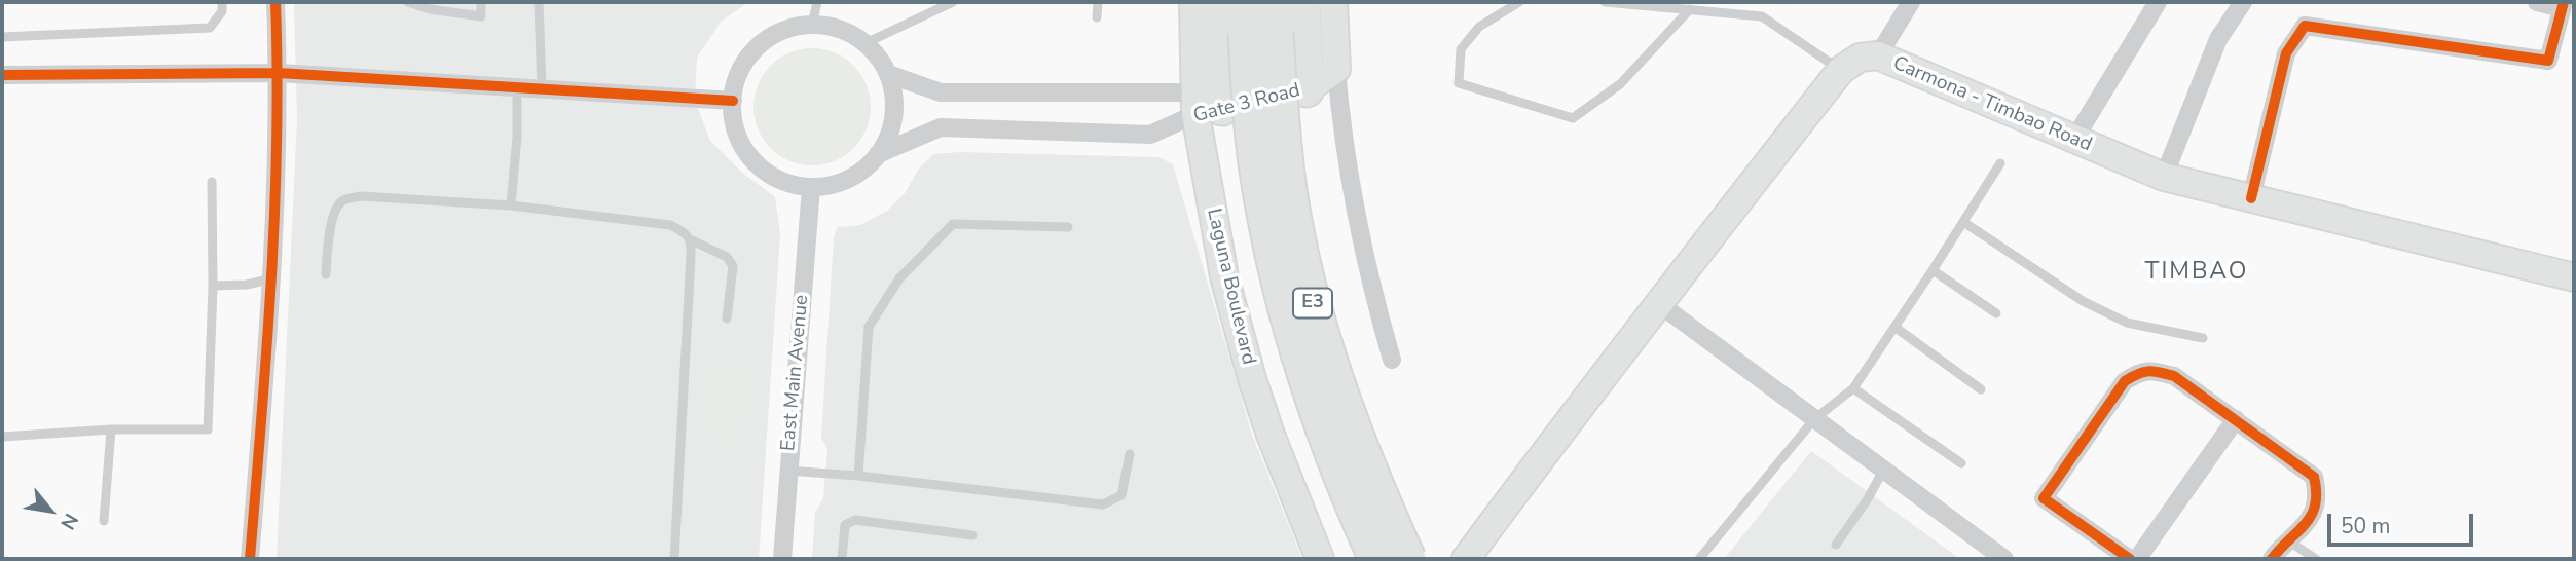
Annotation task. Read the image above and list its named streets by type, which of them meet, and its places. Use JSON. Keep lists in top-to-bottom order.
{
  "streets": {
    "highway": ["E3"],
    "main road": ["Gate 3 Road", "Carmona - Timbao Road", "Laguna Boulevard"],
    "street": ["East Main Avenue"]
  },
  "crossings": [
    ["Gate 3 Road", "Laguna Boulevard"],
    ["Gate 3 Road", "East Main Avenue"]
  ],
  "districts": ["TIMBAO"],
  "scale_bar": "50 m",
  "north": "bottom right"
}
